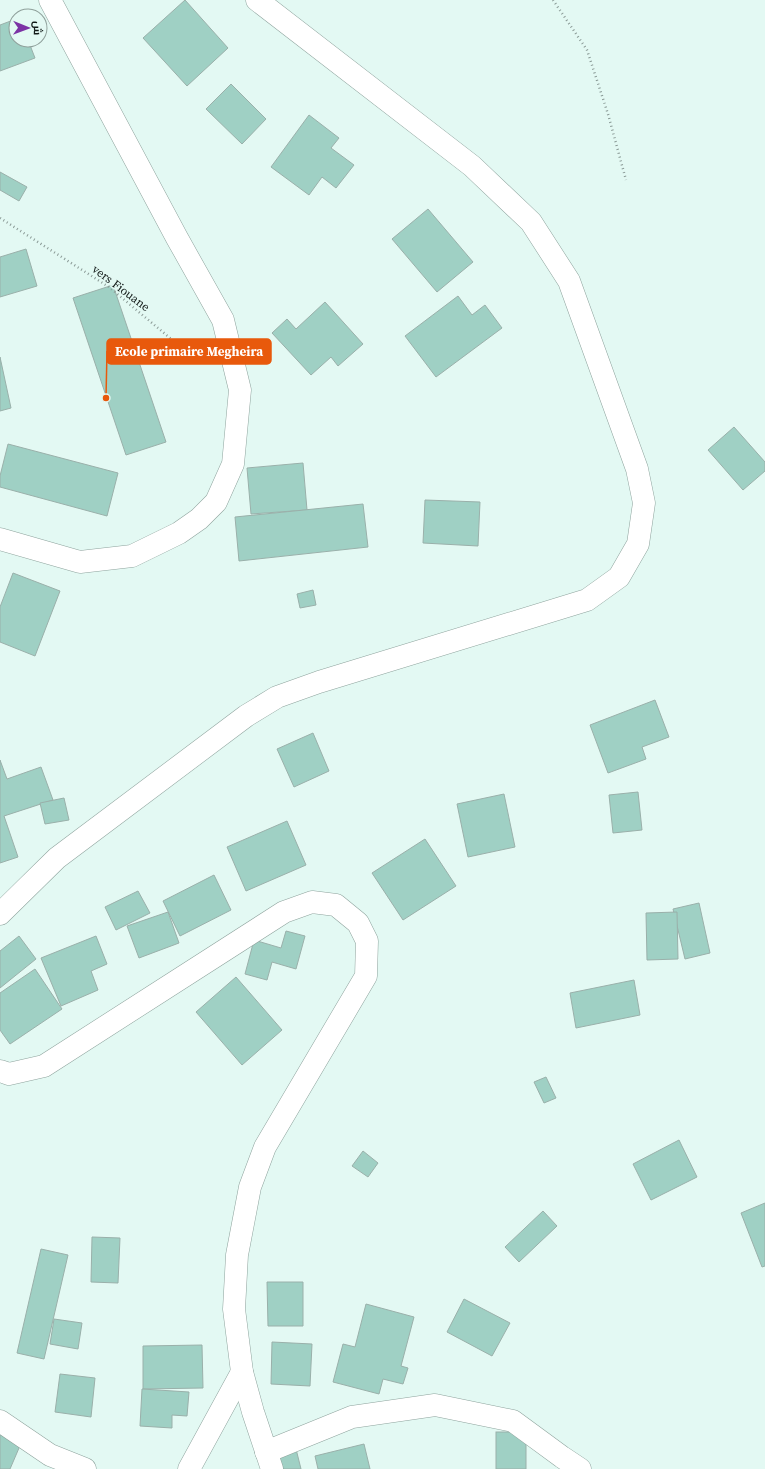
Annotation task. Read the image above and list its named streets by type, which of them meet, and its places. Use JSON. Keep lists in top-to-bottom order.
{
  "streets": {
    "path": ["vers Fiouane"]
  },
  "places": ["Ecole primaire Megheira"],
  "north": "right"
}
